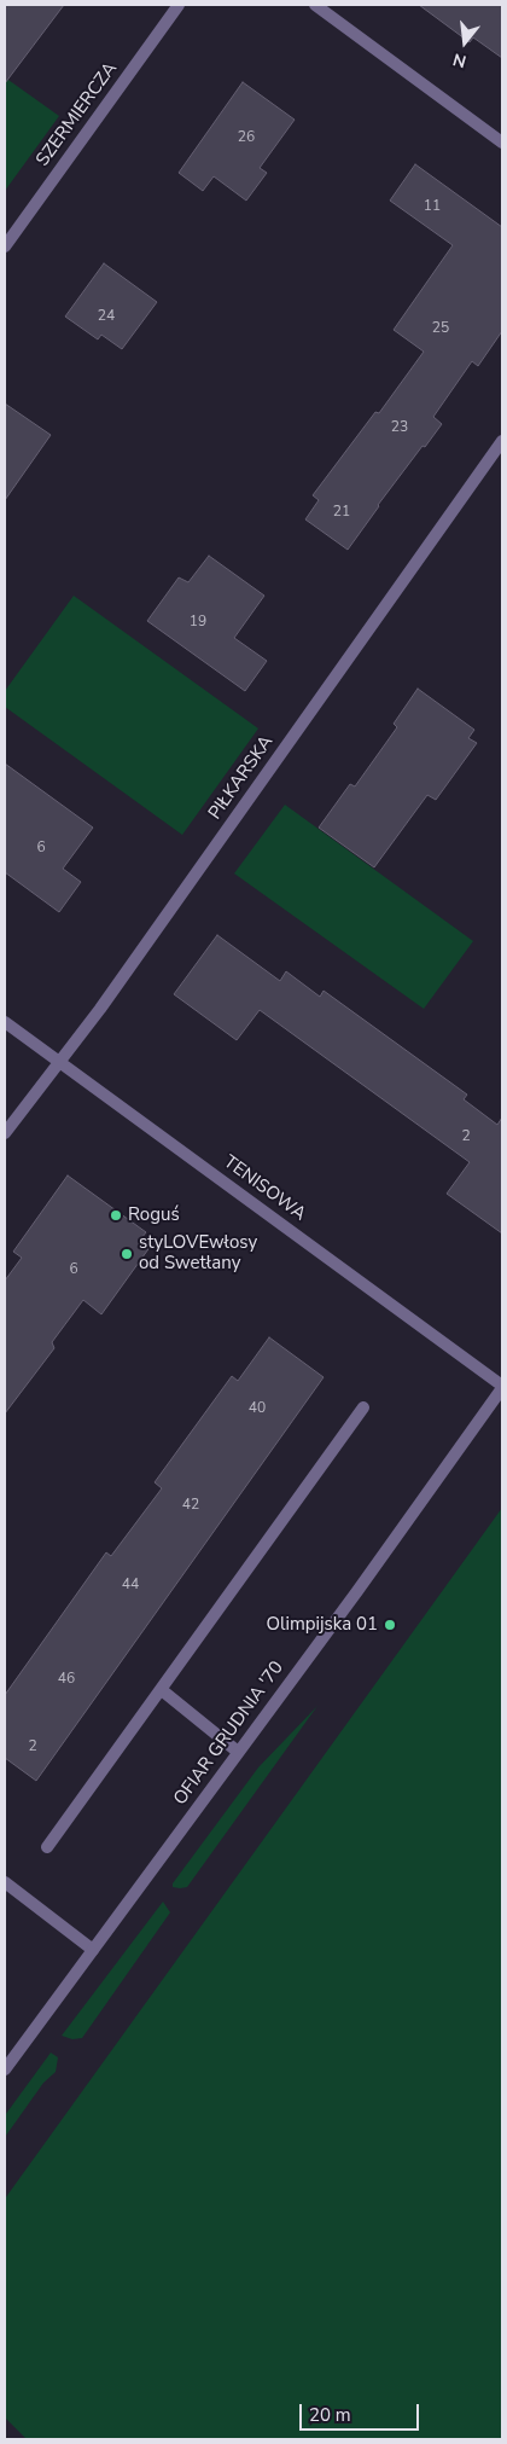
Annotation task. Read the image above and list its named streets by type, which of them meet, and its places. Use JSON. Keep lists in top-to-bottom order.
{
  "streets": {
    "street": [
      "SZERMIERCZA",
      "PIŁKARSKA",
      "TENISOWA",
      "OFIAR GRUDNIA '70"
    ]
  },
  "crossings": [
    ["PIŁKARSKA", "TENISOWA"],
    ["TENISOWA", "OFIAR GRUDNIA '70"]
  ],
  "places": ["Roguś", "styLOVEwłosy od Swetłany", "Olimpijska 01"],
  "house_numbers": [
    "26",
    "11",
    "24",
    "25",
    "23",
    "21",
    "19",
    "6",
    "2",
    "6",
    "40",
    "42",
    "44",
    "46",
    "2"
  ],
  "scale_bar": "20 m",
  "north": "bottom"
}
